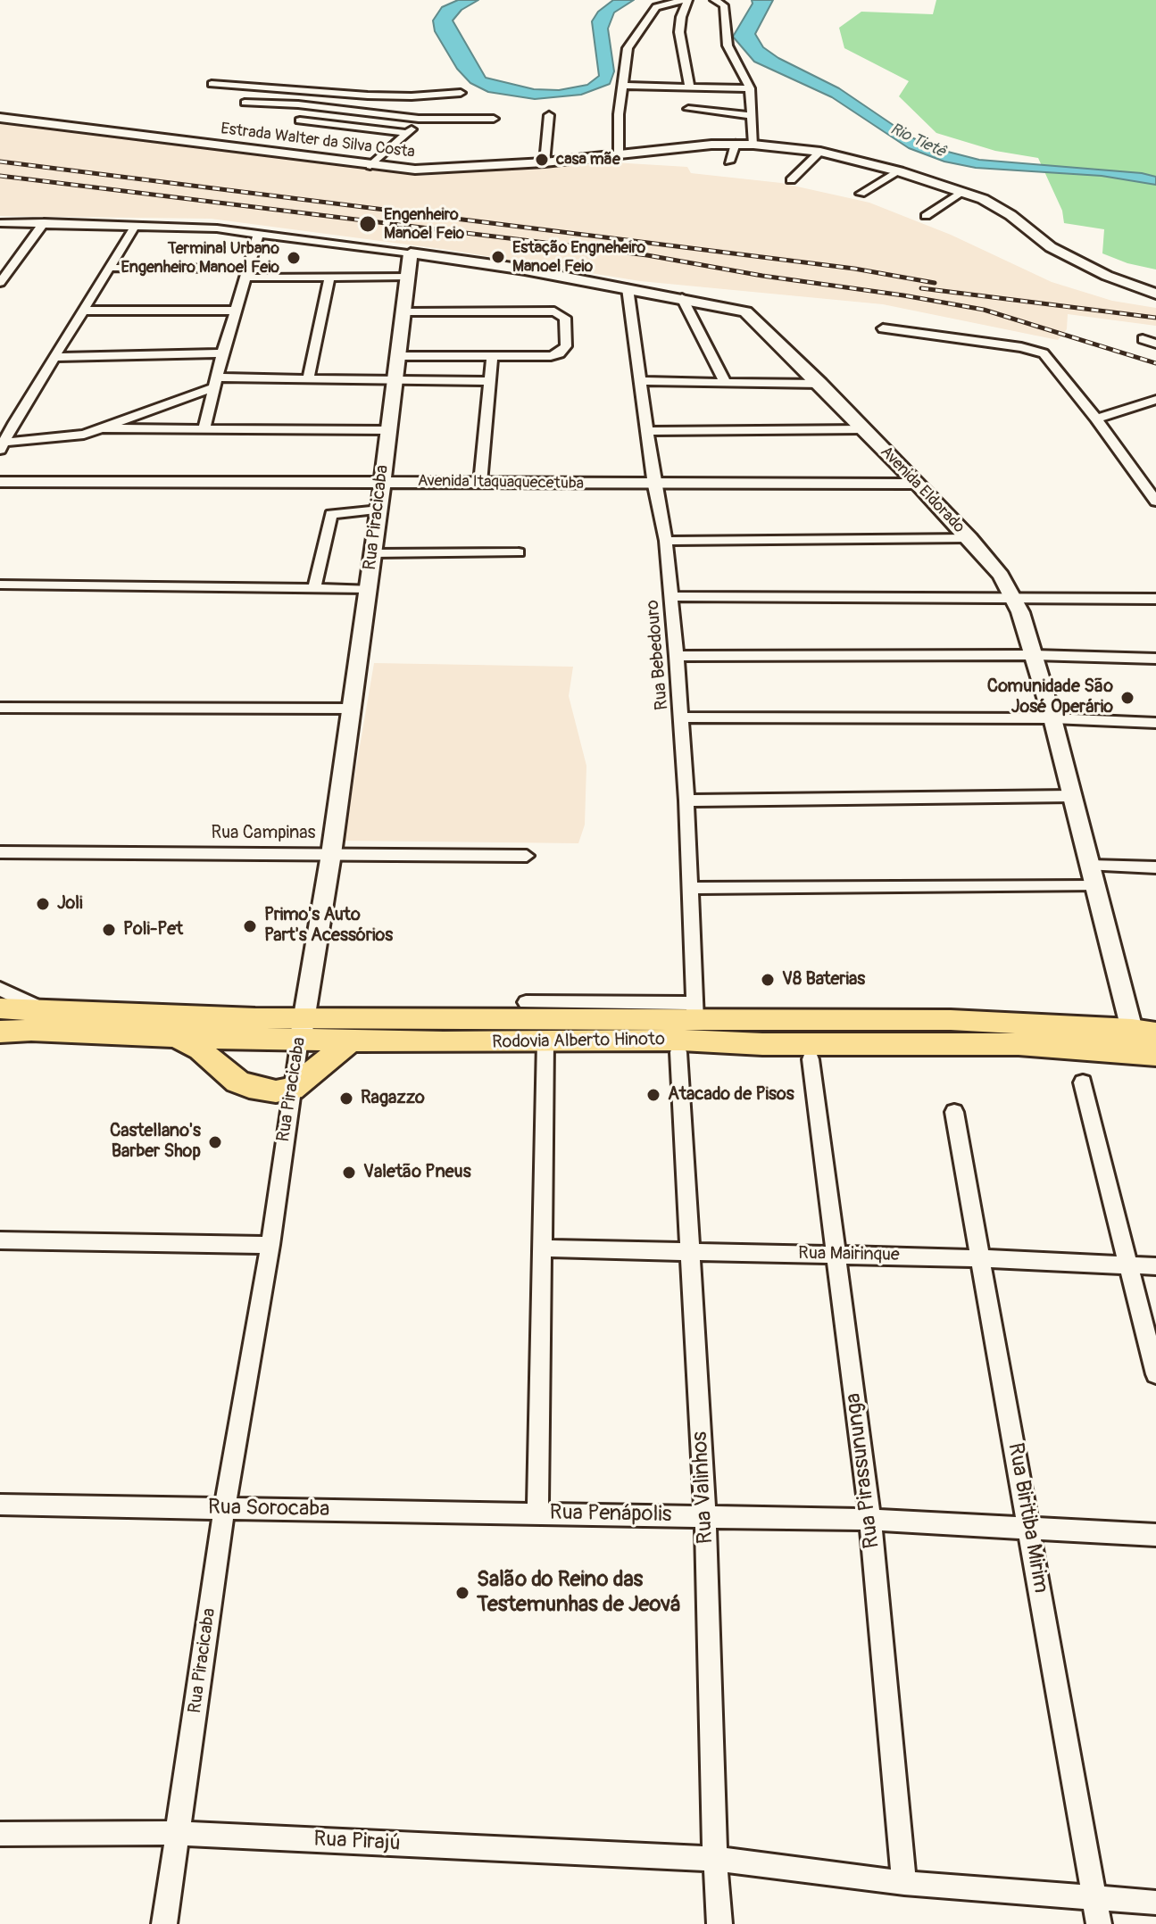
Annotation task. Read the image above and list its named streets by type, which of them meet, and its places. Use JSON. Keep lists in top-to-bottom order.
{
  "streets": {
    "main road": ["Rodovia Alberto Hinoto"],
    "street": [
      "Estrada Walter da Silva Costa",
      "Avenida Itaquaquecetuba",
      "Avenida Eldorado",
      "Rua Piracicaba",
      "Rua Bebedouro",
      "Rua Campinas",
      "Rua Mairinque",
      "Rua Pirassununga",
      "Rua Valinhos",
      "Rua Sorocaba",
      "Rua Penápolis",
      "Rua Biritiba Mirim",
      "Rua Pirajú"
    ]
  },
  "crossings": [
    ["Avenida Itaquaquecetuba", "Avenida Eldorado"],
    ["Avenida Itaquaquecetuba", "Rua Piracicaba"],
    ["Avenida Itaquaquecetuba", "Rua Bebedouro"],
    ["Avenida Eldorado", "Rua Piracicaba"],
    ["Avenida Eldorado", "Rua Bebedouro"],
    ["Avenida Eldorado", "Rodovia Alberto Hinoto"],
    ["Rua Piracicaba", "Rua Campinas"],
    ["Rua Piracicaba", "Rodovia Alberto Hinoto"],
    ["Rua Piracicaba", "Rua Sorocaba"],
    ["Rua Piracicaba", "Rua Pirajú"],
    ["Rua Bebedouro", "Rodovia Alberto Hinoto"],
    ["Rua Mairinque", "Rua Pirassununga"],
    ["Rua Mairinque", "Rua Valinhos"],
    ["Rua Mairinque", "Rua Biritiba Mirim"],
    ["Rua Pirassununga", "Rua Penápolis"],
    ["Rua Pirassununga", "Rua Pirajú"],
    ["Rua Valinhos", "Rua Penápolis"],
    ["Rua Valinhos", "Rua Pirajú"],
    ["Rua Sorocaba", "Rua Penápolis"],
    ["Rua Penápolis", "Rua Biritiba Mirim"],
    ["Rua Biritiba Mirim", "Rua Pirajú"]
  ],
  "water": ["Rio Tietê"],
  "places": [
    "casa mãe",
    "Engenheiro Manoel Feio",
    "Estação Engneheiro Manoel Feio",
    "Terminal Urbano Engenheiro Manoel Feio",
    "Comunidade São José Operário",
    "Joli",
    "Primo's Auto Part's Acessórios",
    "Poli-Pet",
    "V8 Baterias",
    "Atacado de Pisos",
    "Ragazzo",
    "Castellano's Barber Shop",
    "Valetão Pneus",
    "Salão do Reino das Testemunhas de Jeová"
  ]
}
